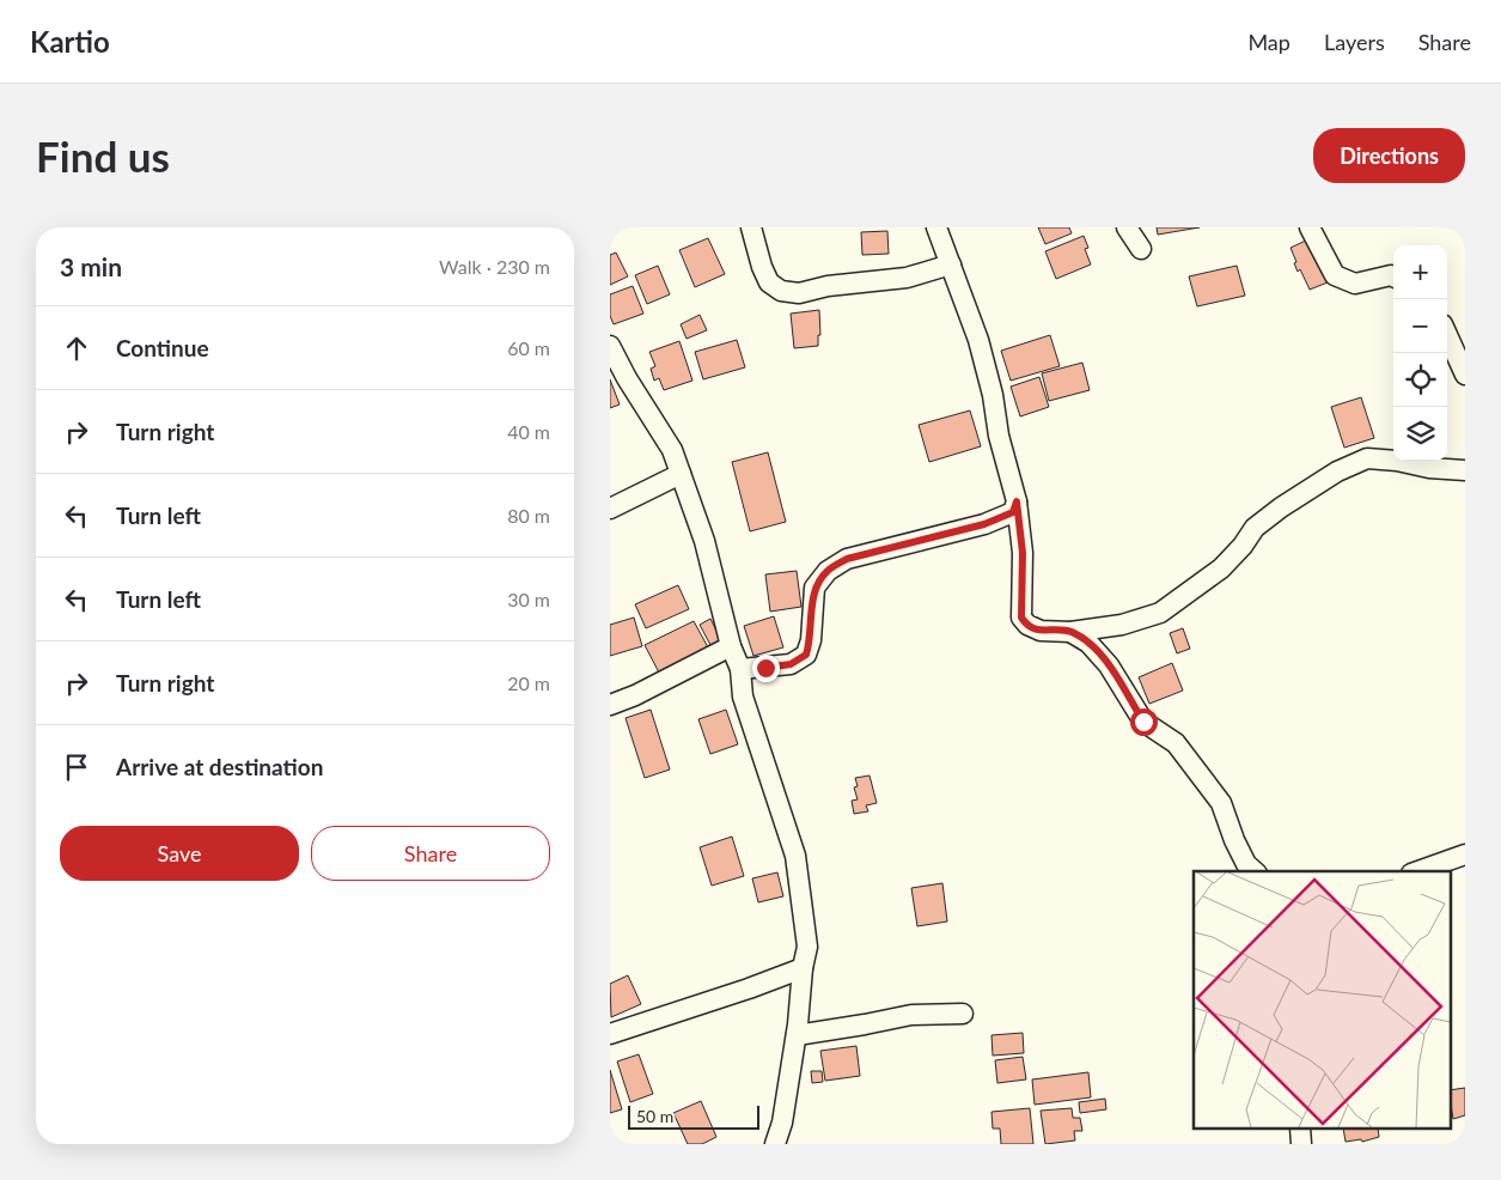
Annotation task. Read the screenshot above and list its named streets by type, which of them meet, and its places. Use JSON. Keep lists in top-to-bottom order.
{
  "scale_bar": "50 m",
  "page": {
    "header": "Kartio",
    "nav": ["Map", "Layers", "Share"],
    "buttons": [
      "Directions",
      ["Save", "Share"]
    ],
    "title": "Find us",
    "heading": ["3 min", "Walk · 230 m"],
    "map_buttons": ["+", "−"],
    "list": [
      ["Continue", "60 m"],
      ["Turn right", "40 m"],
      ["Turn left", "80 m"],
      ["Turn left", "30 m"],
      ["Turn right", "20 m"],
      "Arrive at destination"
    ],
    "scale": "50 m"
  }
}
